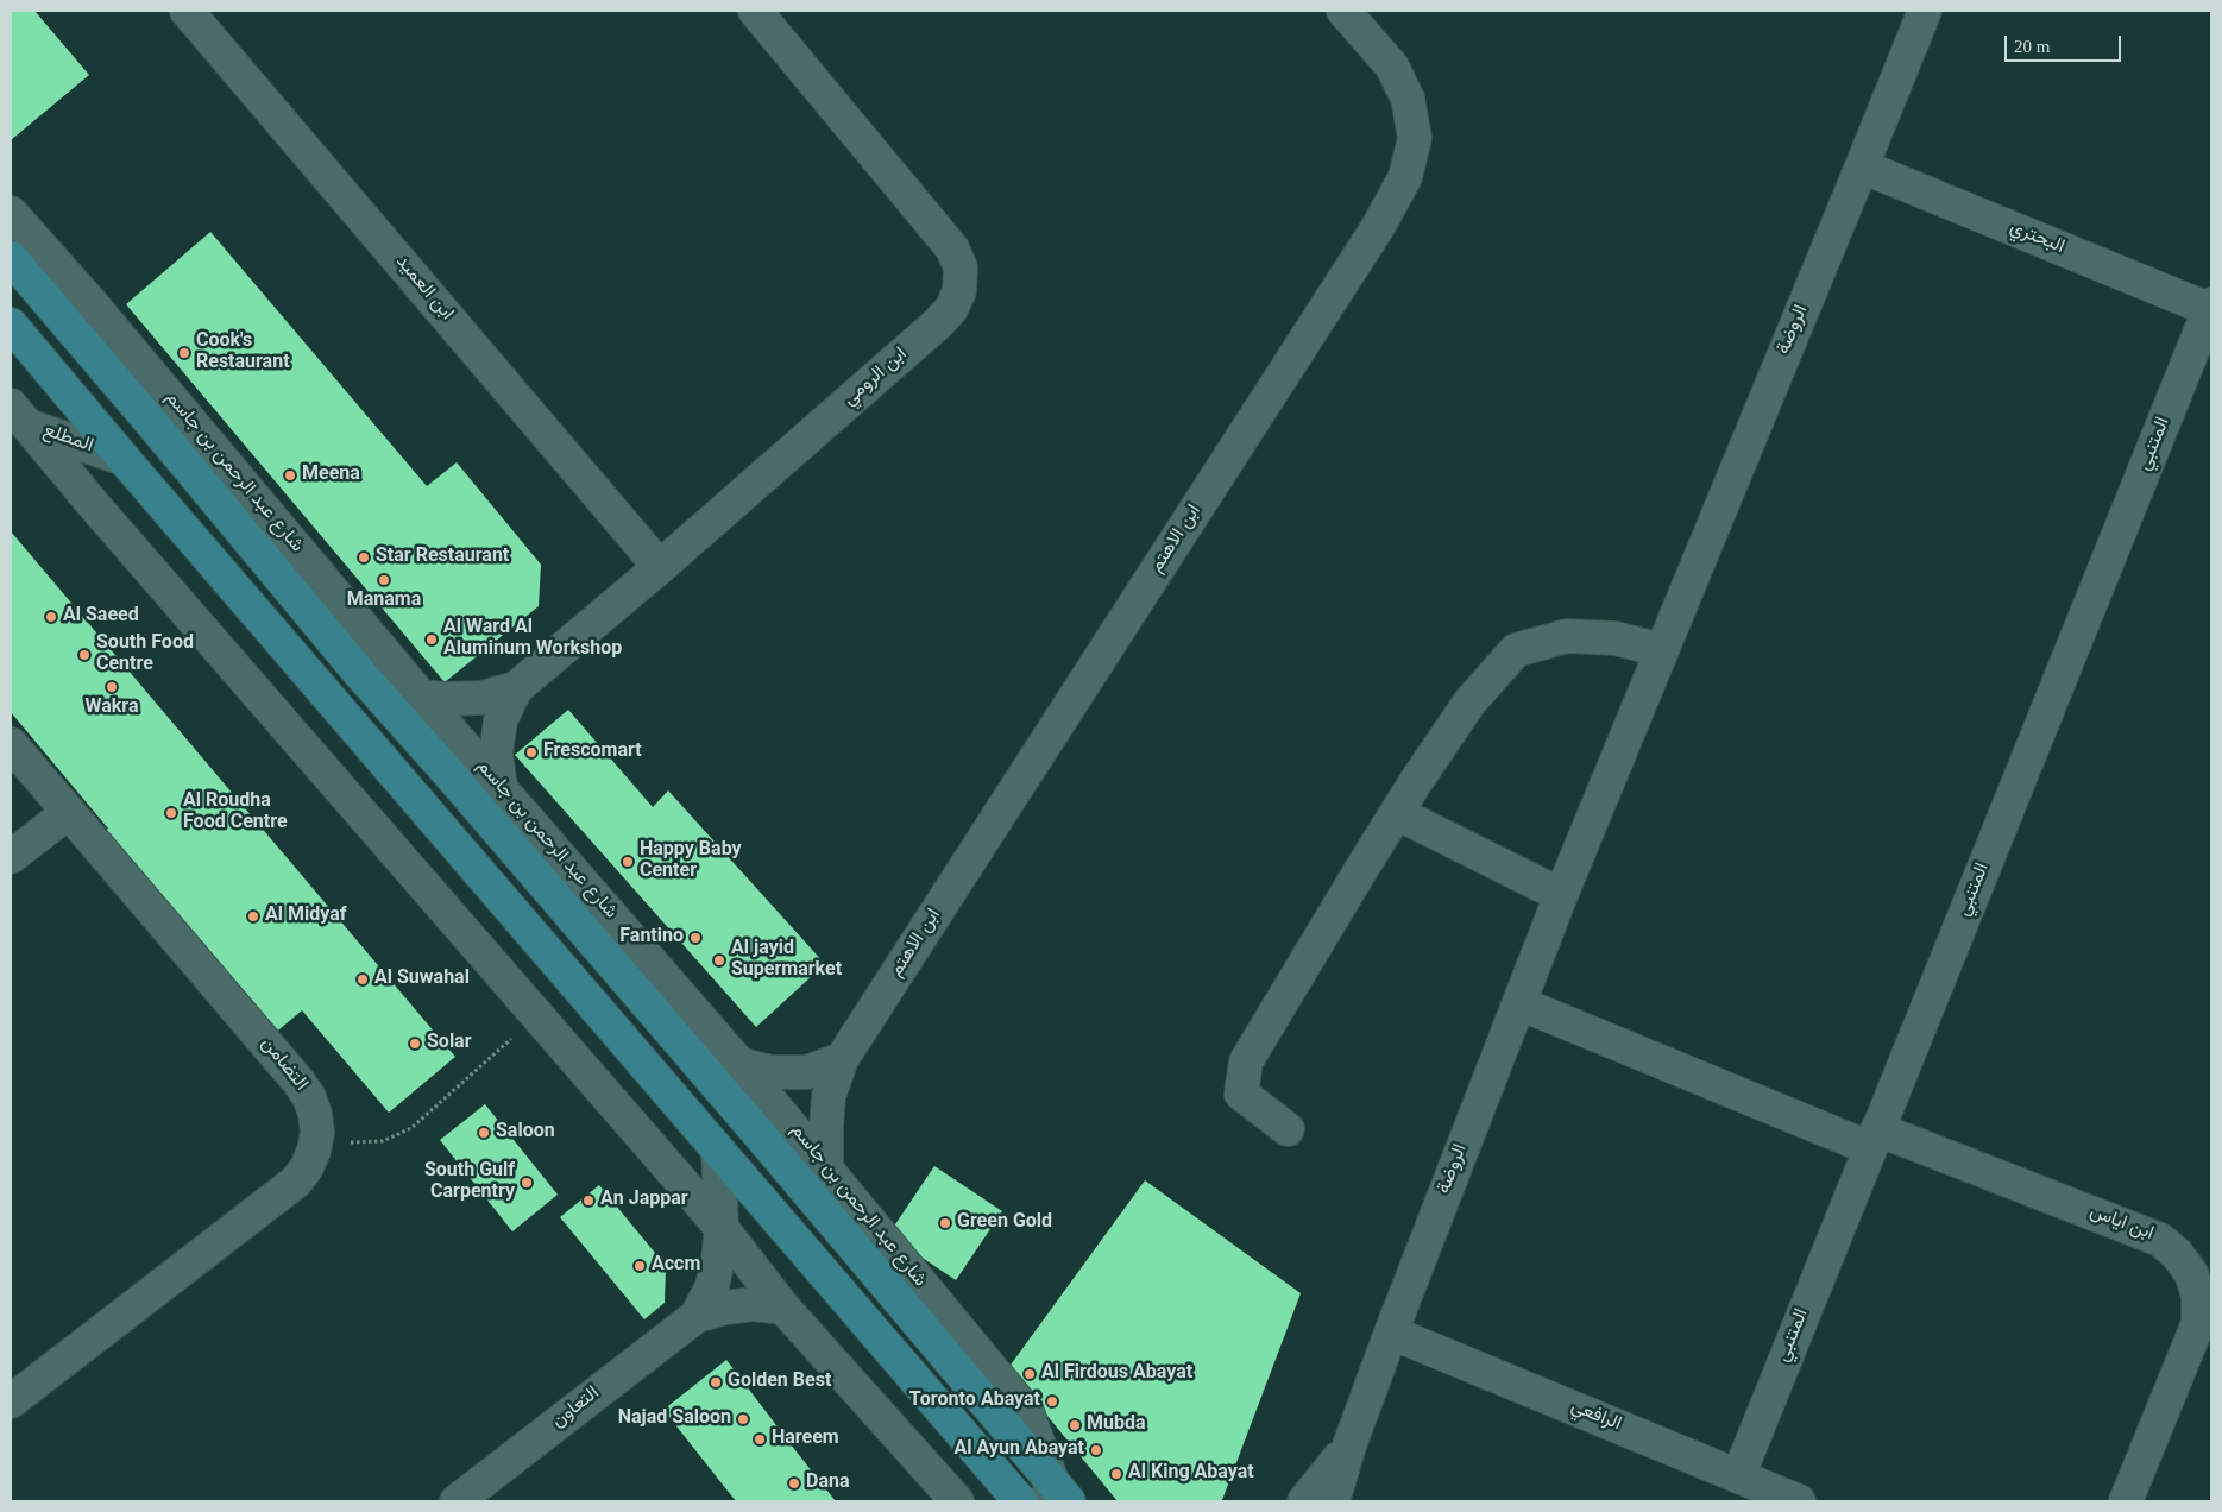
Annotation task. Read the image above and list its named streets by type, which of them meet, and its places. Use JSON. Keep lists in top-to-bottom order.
{
  "streets": {
    "main road": ["شارع عبد الرحمن بن جاسم"],
    "street": [
      "البحتري",
      "ابن العميد",
      "الروضة",
      "ابن الرومي",
      "المطلع",
      "المتنبي",
      "ابن الاهتم",
      "التضامن",
      "ابن اياس",
      "التعاون",
      "الرافعي"
    ]
  },
  "crossings": [
    ["البحتري", "الروضة"],
    ["البحتري", "المتنبي"],
    ["ابن العميد", "ابن الرومي"],
    ["الروضة", "ابن اياس"],
    ["الروضة", "الرافعي"],
    ["ابن الرومي", "شارع عبد الرحمن بن جاسم"],
    ["المتنبي", "ابن اياس"],
    ["المتنبي", "الرافعي"],
    ["شارع عبد الرحمن بن جاسم", "ابن الاهتم"]
  ],
  "places": [
    "Cook's Restaurant",
    "Meena",
    "Star Restaurant",
    "Manama",
    "Al Saeed",
    "Al Ward Al Aluminum Workshop",
    "South Food Centre",
    "Wakra",
    "Frescomart",
    "Al Roudha Food Centre",
    "Happy Baby Center",
    "Al Midyaf",
    "Fantino",
    "Al jayid Supermarket",
    "Al Suwahal",
    "Solar",
    "Saloon",
    "South Gulf Carpentry",
    "An Jappar",
    "Green Gold",
    "Accm",
    "Al Firdous Abayat",
    "Golden Best",
    "Toronto Abayat",
    "Najad Saloon",
    "Mubda",
    "Hareem",
    "Al Ayun Abayat",
    "Al King Abayat",
    "Dana"
  ],
  "scale_bar": "20 m"
}
